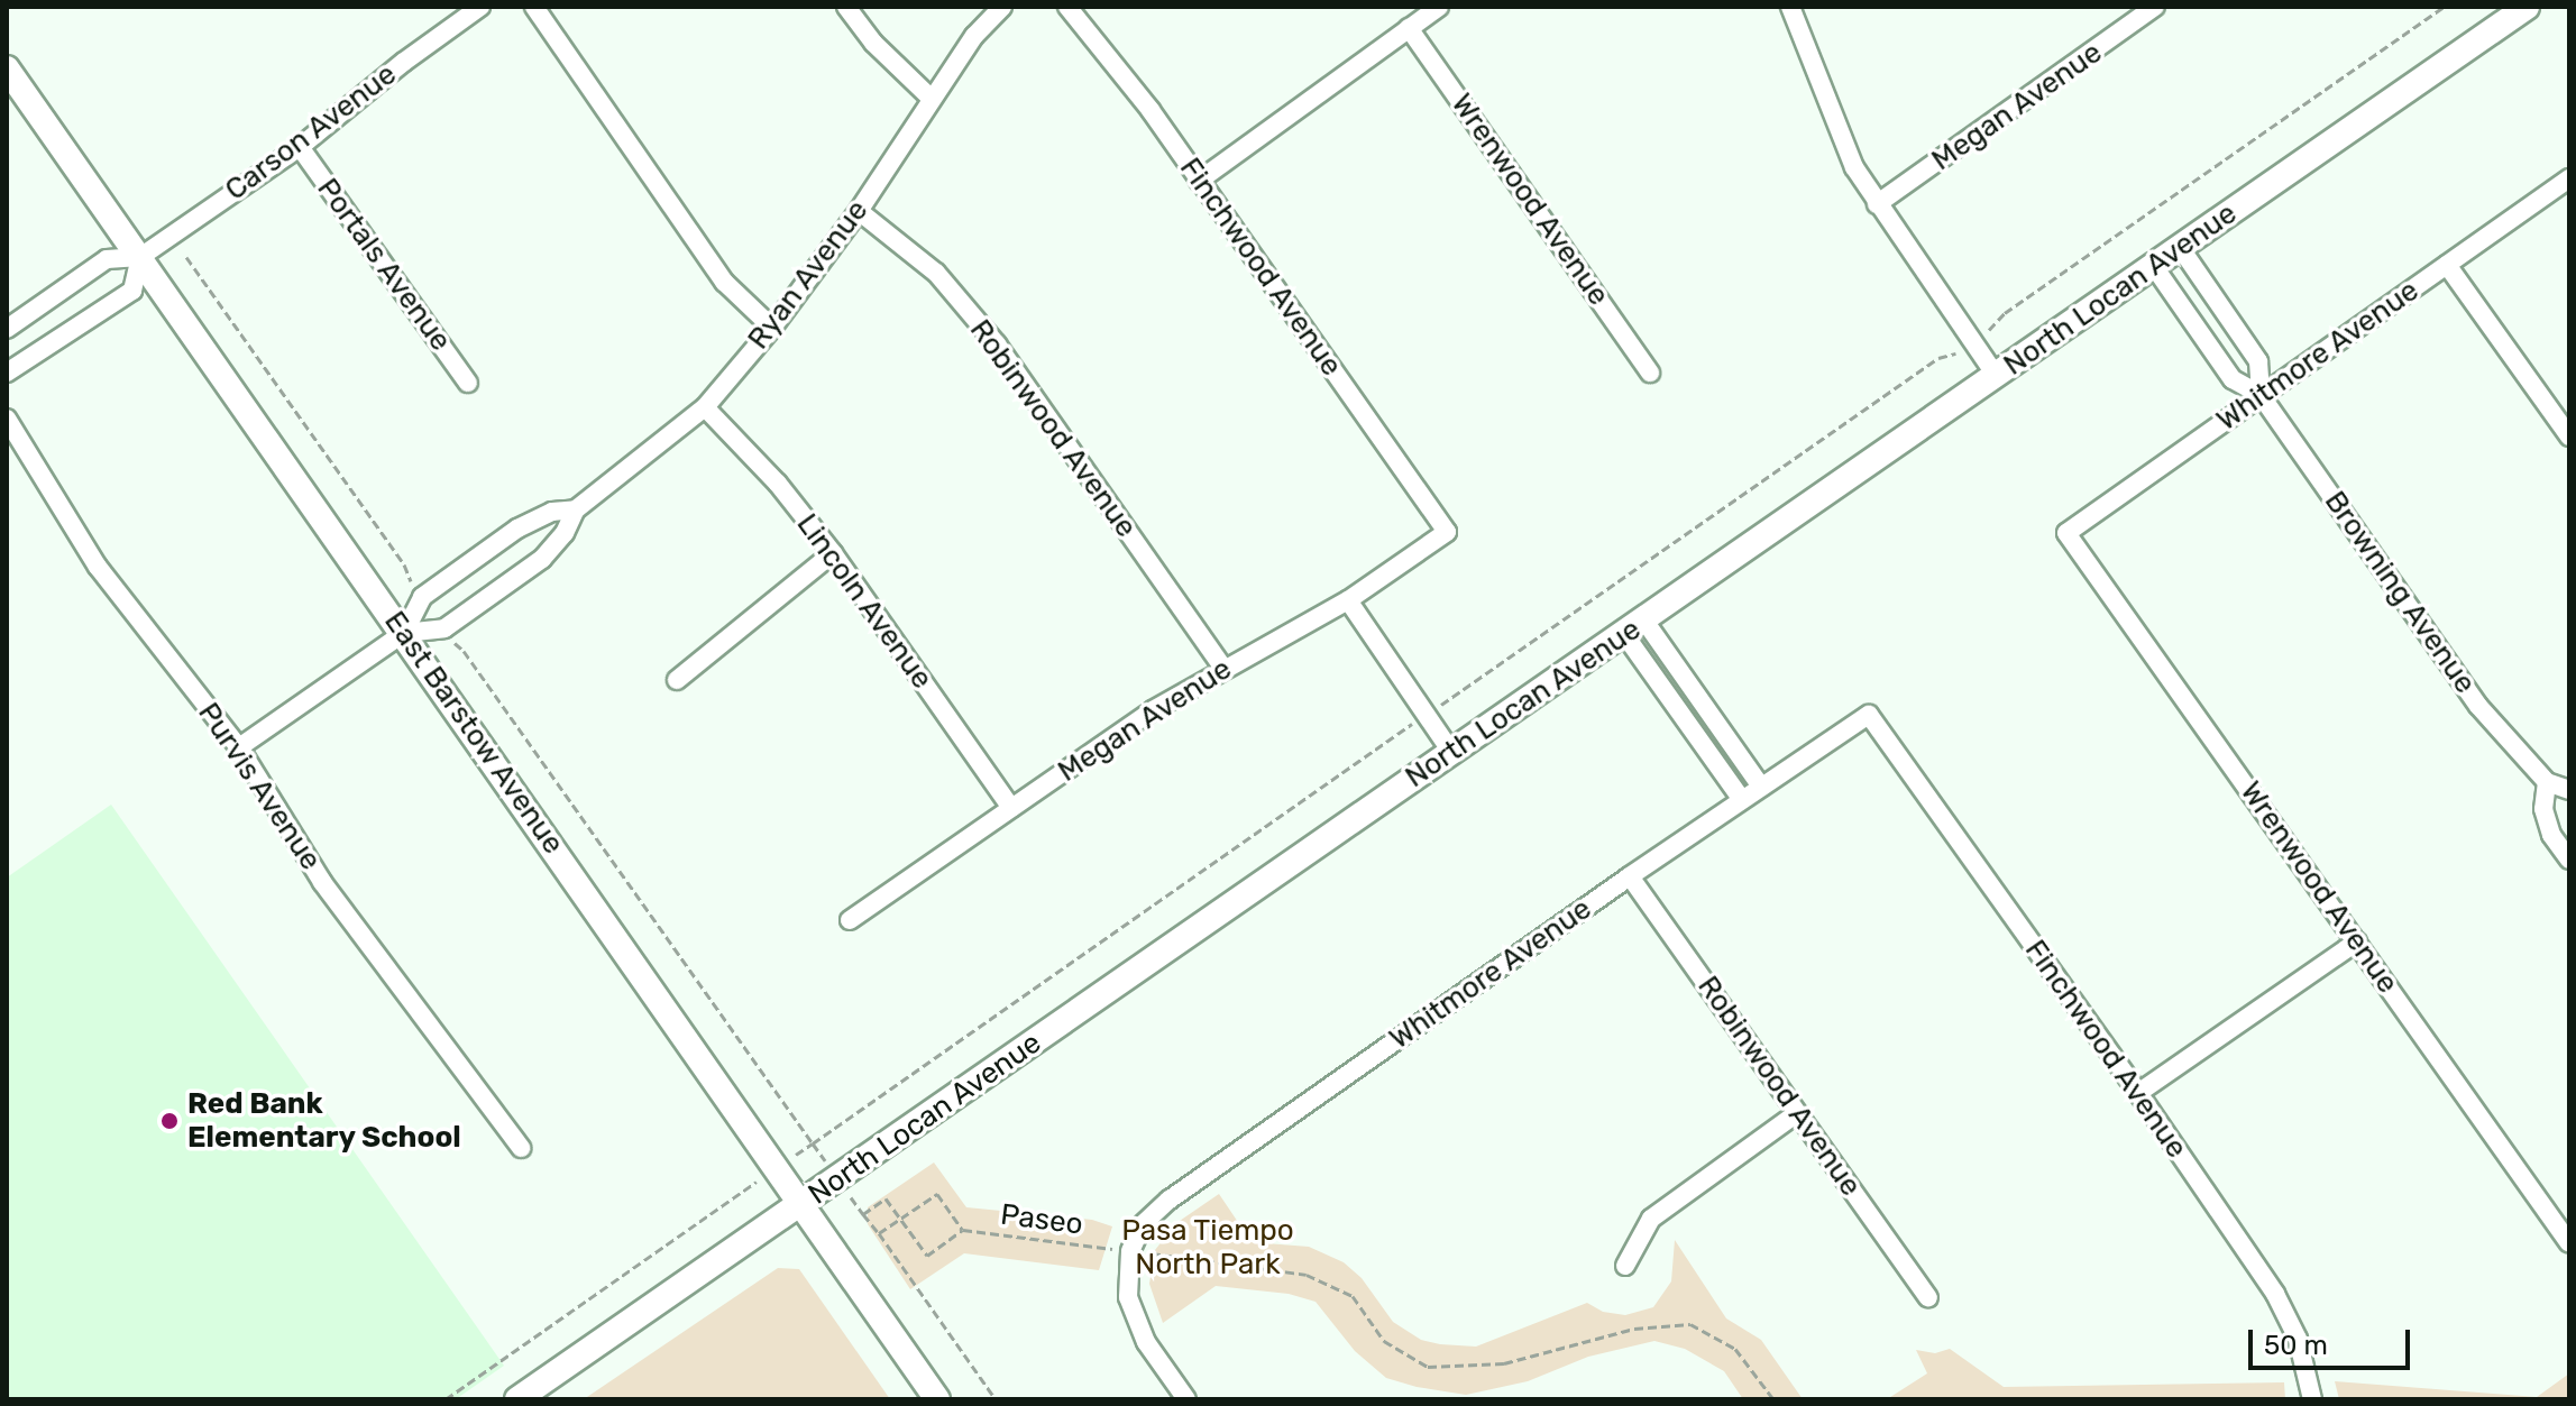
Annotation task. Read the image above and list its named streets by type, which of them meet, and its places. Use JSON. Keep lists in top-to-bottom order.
{
  "streets": {
    "street": [
      "Megan Avenue",
      "Carson Avenue",
      "Wrenwood Avenue",
      "Portals Avenue",
      "Finchwood Avenue",
      "Ryan Avenue",
      "North Locan Avenue",
      "Whitmore Avenue",
      "Robinwood Avenue",
      "Browning Avenue",
      "Lincoln Avenue",
      "East Barstow Avenue",
      "Purvis Avenue"
    ],
    "path": ["Paseo"]
  },
  "crossings": [
    ["Megan Avenue", "Finchwood Avenue"],
    ["Megan Avenue", "Robinwood Avenue"],
    ["Megan Avenue", "Lincoln Avenue"],
    ["Carson Avenue", "Portals Avenue"],
    ["Carson Avenue", "East Barstow Avenue"],
    ["Wrenwood Avenue", "Whitmore Avenue"],
    ["Finchwood Avenue", "Whitmore Avenue"],
    ["Ryan Avenue", "Robinwood Avenue"],
    ["Ryan Avenue", "Lincoln Avenue"],
    ["Ryan Avenue", "East Barstow Avenue"],
    ["North Locan Avenue", "Browning Avenue"],
    ["North Locan Avenue", "East Barstow Avenue"],
    ["Whitmore Avenue", "Robinwood Avenue"],
    ["Whitmore Avenue", "Browning Avenue"],
    ["Whitmore Avenue", "Paseo"]
  ],
  "parks": ["Pasa Tiempo North Park"],
  "places": ["Red Bank Elementary School"],
  "scale_bar": "50 m"
}
